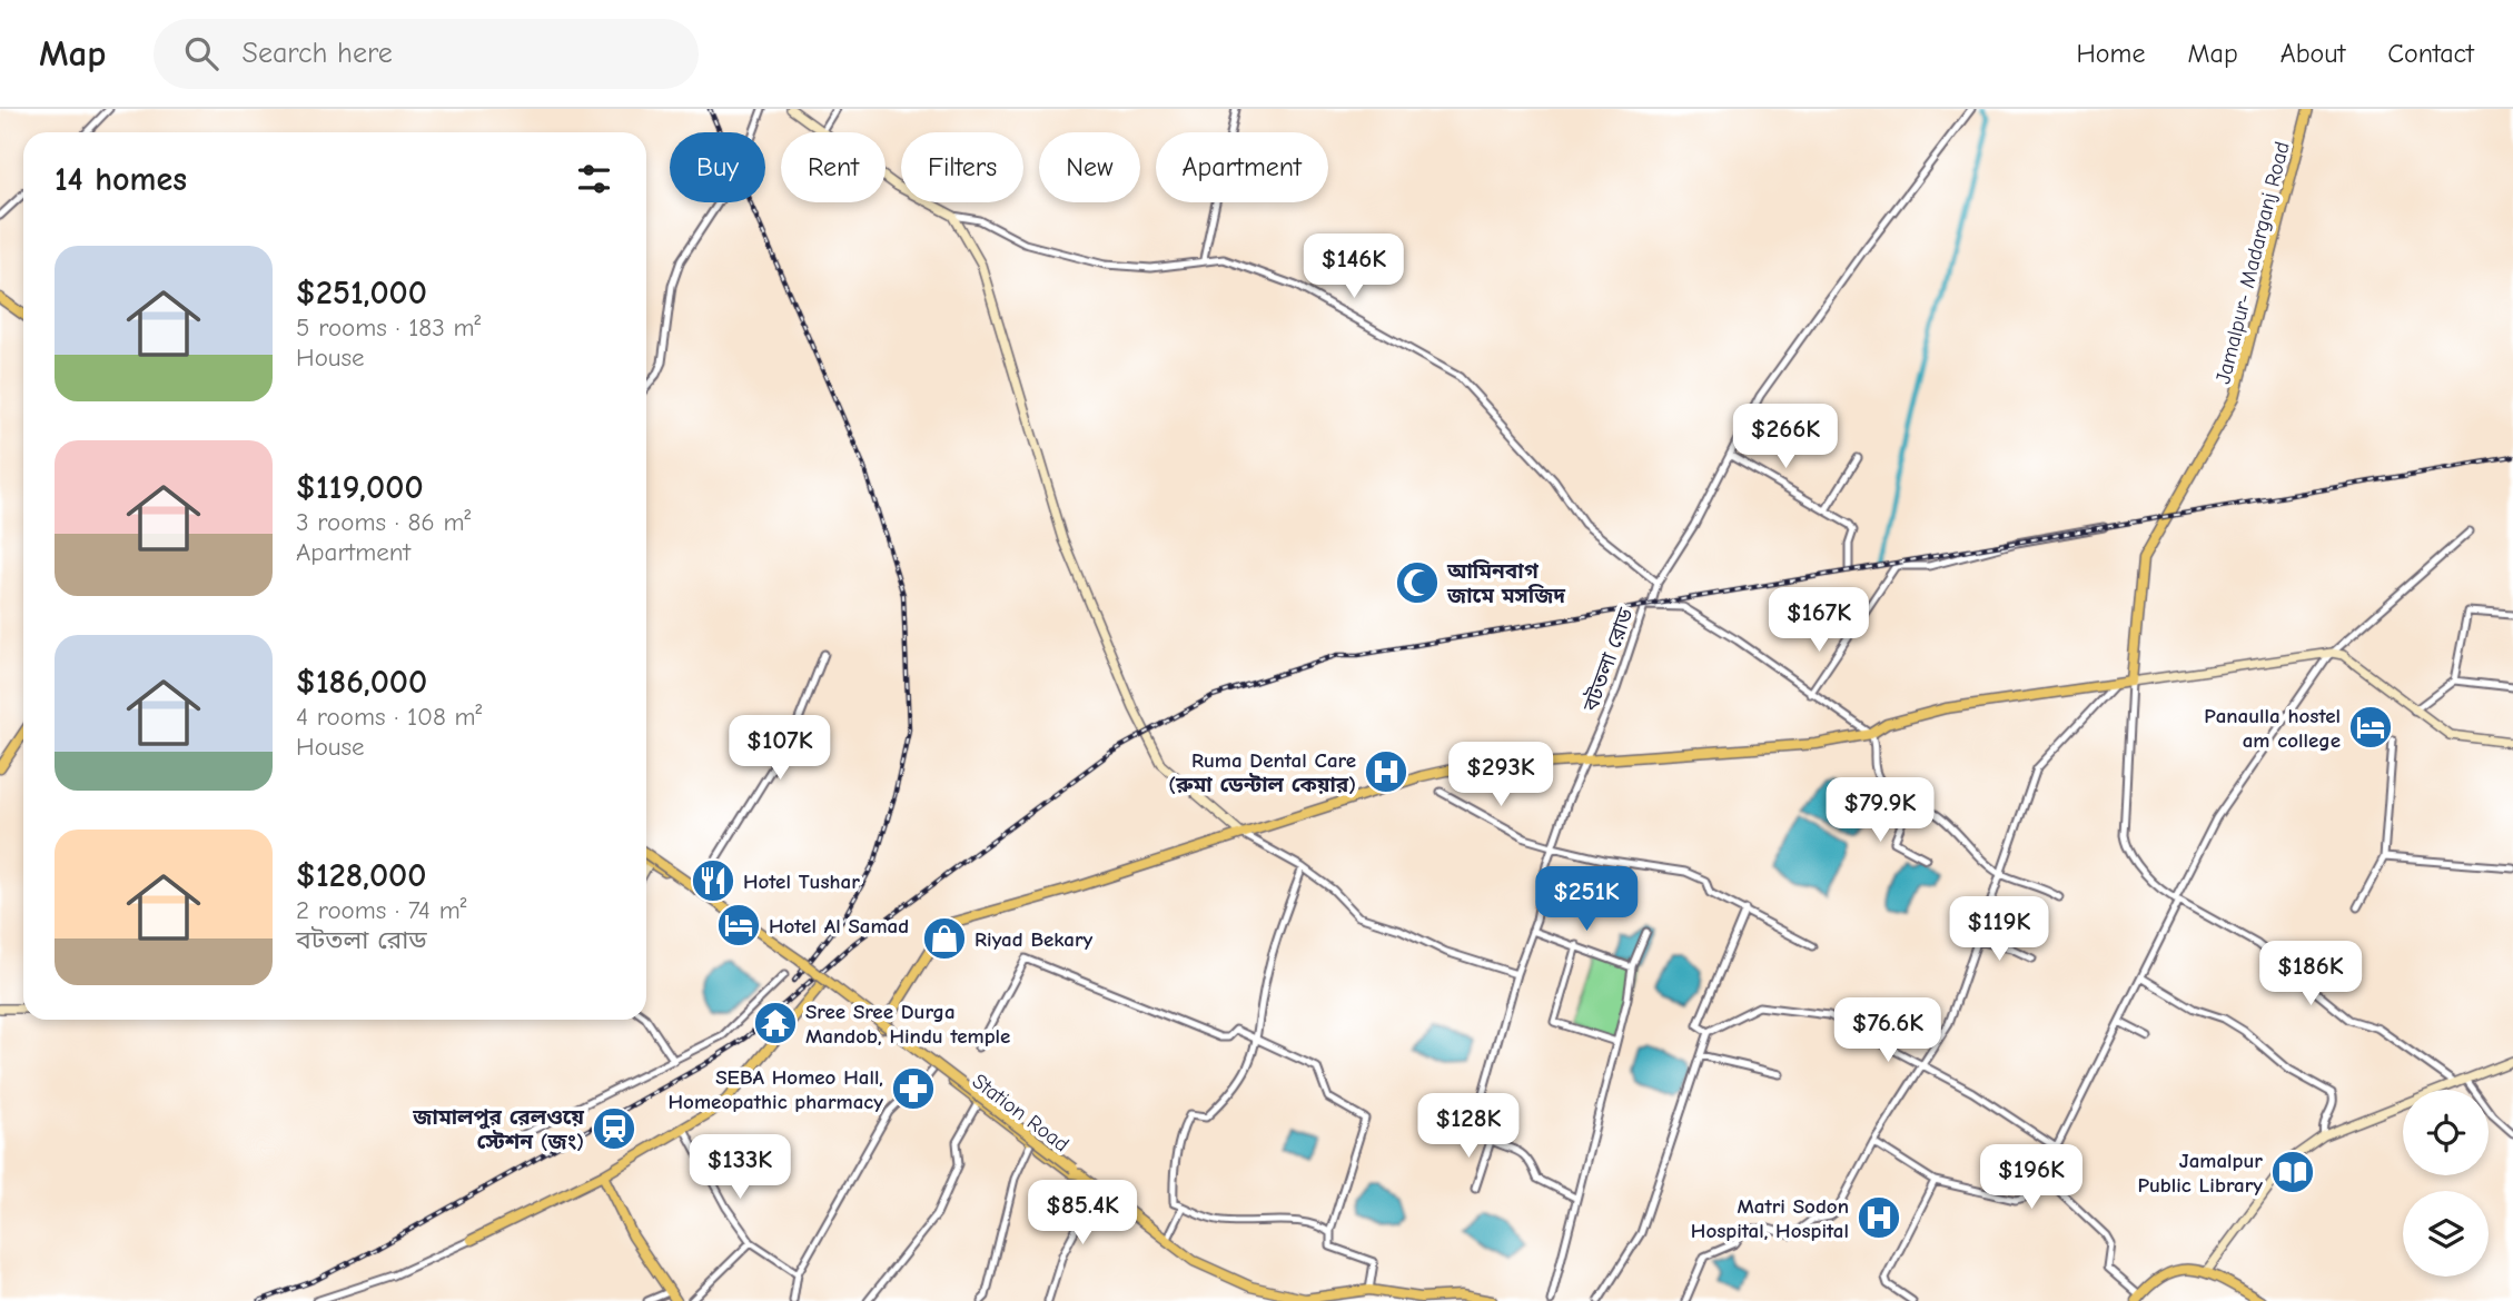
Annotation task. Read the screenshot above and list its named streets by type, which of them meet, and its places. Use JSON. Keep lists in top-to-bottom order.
{
  "streets": {
    "main road": ["Jamalpur- Madarganj Road", "Station Road"],
    "street": ["বটতলা রোড"]
  },
  "places": {
    "mosque": ["আমিনবাগ জামে মসজিদ"],
    "hotel": ["Panaulla hostel am college", "Hotel Al Samad"],
    "hospital": ["Ruma Dental Care (রুমা ডেন্টাল কেয়ার)", "Matri Sodon Hospital, Hospital"],
    "restaurant": ["Hotel Tushar"],
    "shop": ["Riyad Bekary"],
    "temple": ["Sree Sree Durga Mandob, Hindu temple"],
    "pharmacy": ["SEBA Homeo Hall, Homeopathic pharmacy"],
    "station": ["জামালপুর রেলওয়ে স্টেশন (জং)"],
    "library": ["Jamalpur Public Library"]
  },
  "page": {
    "header": "Map",
    "search": "Search here",
    "nav": [
      "Home",
      "Map",
      "About",
      "Contact"
    ],
    "chip": [
      "Buy",
      "Rent",
      "Filters",
      "New",
      "Apartment"
    ],
    "heading": "14 homes",
    "list": [
      {
        "name": "$251,000",
        "note": "5 rooms · 183 m² · House"
      },
      {
        "name": "$119,000",
        "note": "3 rooms · 86 m² · Apartment"
      },
      {
        "name": "$186,000",
        "note": "4 rooms · 108 m² · House"
      },
      {
        "name": "$128,000",
        "note": "2 rooms · 74 m² · বটতলা রোড"
      }
    ],
    "price": [
      "$146K",
      "$266K",
      "$167K",
      "$107K",
      "$293K",
      "$79.9K",
      "$251K",
      "$119K",
      "$186K",
      "$76.6K",
      "$128K",
      "$133K",
      "$196K",
      "$85.4K"
    ]
  }
}
